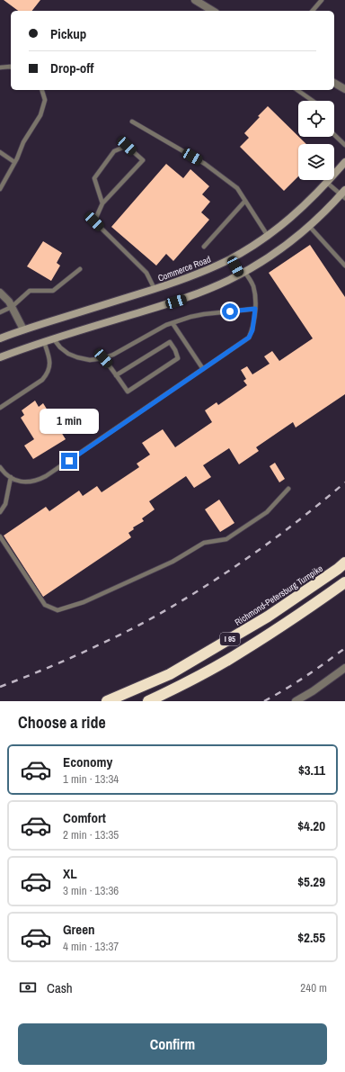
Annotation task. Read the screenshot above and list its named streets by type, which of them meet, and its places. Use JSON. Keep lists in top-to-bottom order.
{
  "streets": {
    "highway": ["Richmond-Petersburg Turnpike", "I 95"],
    "main road": ["Commerce Road"]
  },
  "page": {
    "banner": ["Pickup", "Drop-off"],
    "bubble": "1 min",
    "heading": "Choose a ride",
    "list": [
      {
        "name": "Economy",
        "note": "1 min · 13:34",
        "value": "$3.11"
      },
      {
        "name": "Comfort",
        "note": "2 min · 13:35",
        "value": "$4.20"
      },
      {
        "name": "XL",
        "note": "3 min · 13:36",
        "value": "$5.29"
      },
      {
        "name": "Green",
        "note": "4 min · 13:37",
        "value": "$2.55"
      }
    ],
    "pay": ["Cash", "240 m"],
    "buttons": "Confirm"
  }
}
